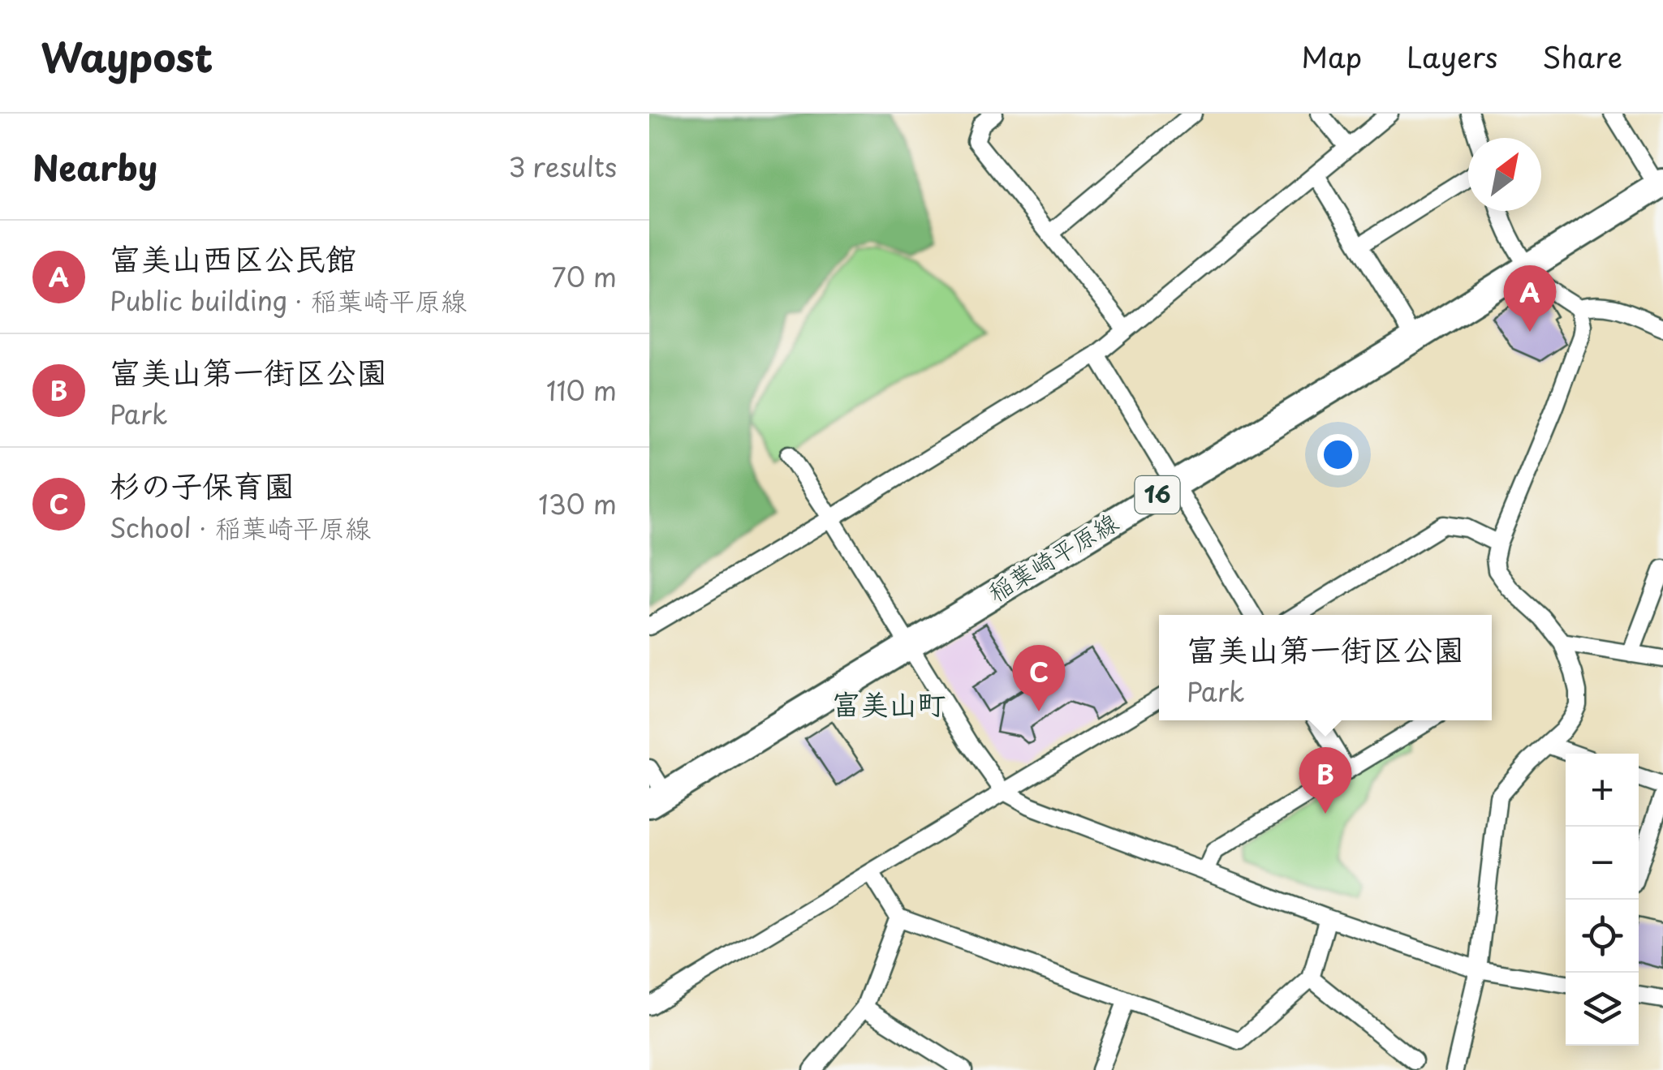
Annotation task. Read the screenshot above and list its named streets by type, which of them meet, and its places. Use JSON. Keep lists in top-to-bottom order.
{
  "streets": {
    "main road": ["16", "稲葉崎平原線"]
  },
  "districts": ["富美山町"],
  "north": "top right",
  "page": {
    "header": "Waypost",
    "nav": ["Map", "Layers", "Share"],
    "heading": ["Nearby", "3 results"],
    "list": [
      {
        "mark": "A",
        "name": "富美山西区公民館",
        "note": "Public building · 稲葉崎平原線",
        "value": "70 m"
      },
      {
        "mark": "B",
        "name": "富美山第一街区公園",
        "note": "Park",
        "value": "110 m"
      },
      {
        "mark": "C",
        "name": "杉の子保育園",
        "note": "School · 稲葉崎平原線",
        "value": "130 m"
      }
    ],
    "pins": ["A", "C", "B"],
    "popup": ["富美山第一街区公園", "Park"],
    "map_buttons": ["+", "−"]
  }
}
